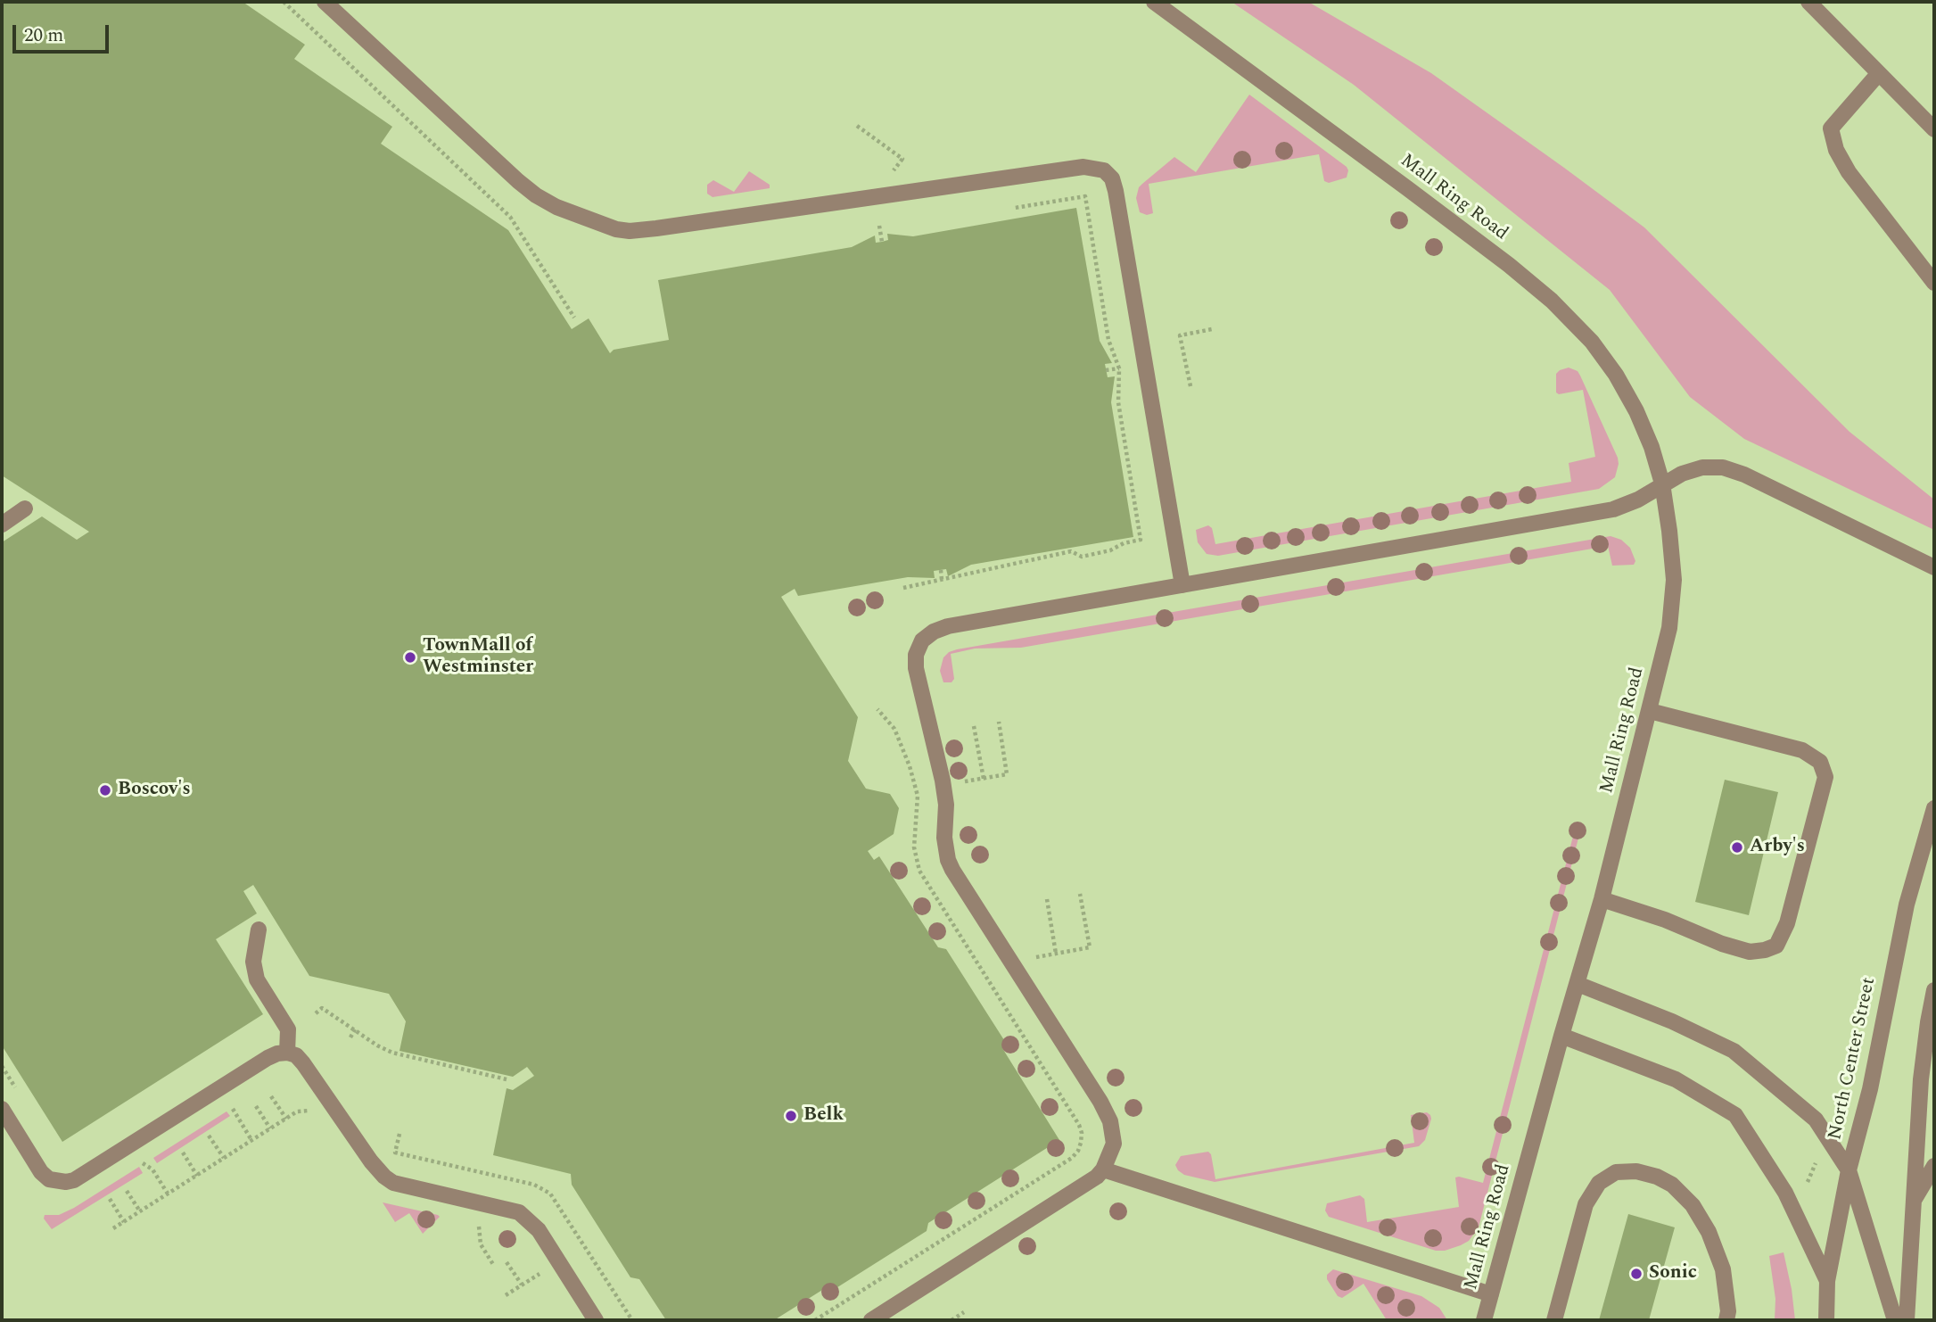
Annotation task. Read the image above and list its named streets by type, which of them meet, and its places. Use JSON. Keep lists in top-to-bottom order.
{
  "streets": {
    "street": ["Mall Ring Road", "North Center Street"]
  },
  "places": [
    "TownMall of Westminster",
    "Boscov's",
    "Arby's",
    "Belk",
    "Sonic"
  ],
  "scale_bar": "20 m"
}
